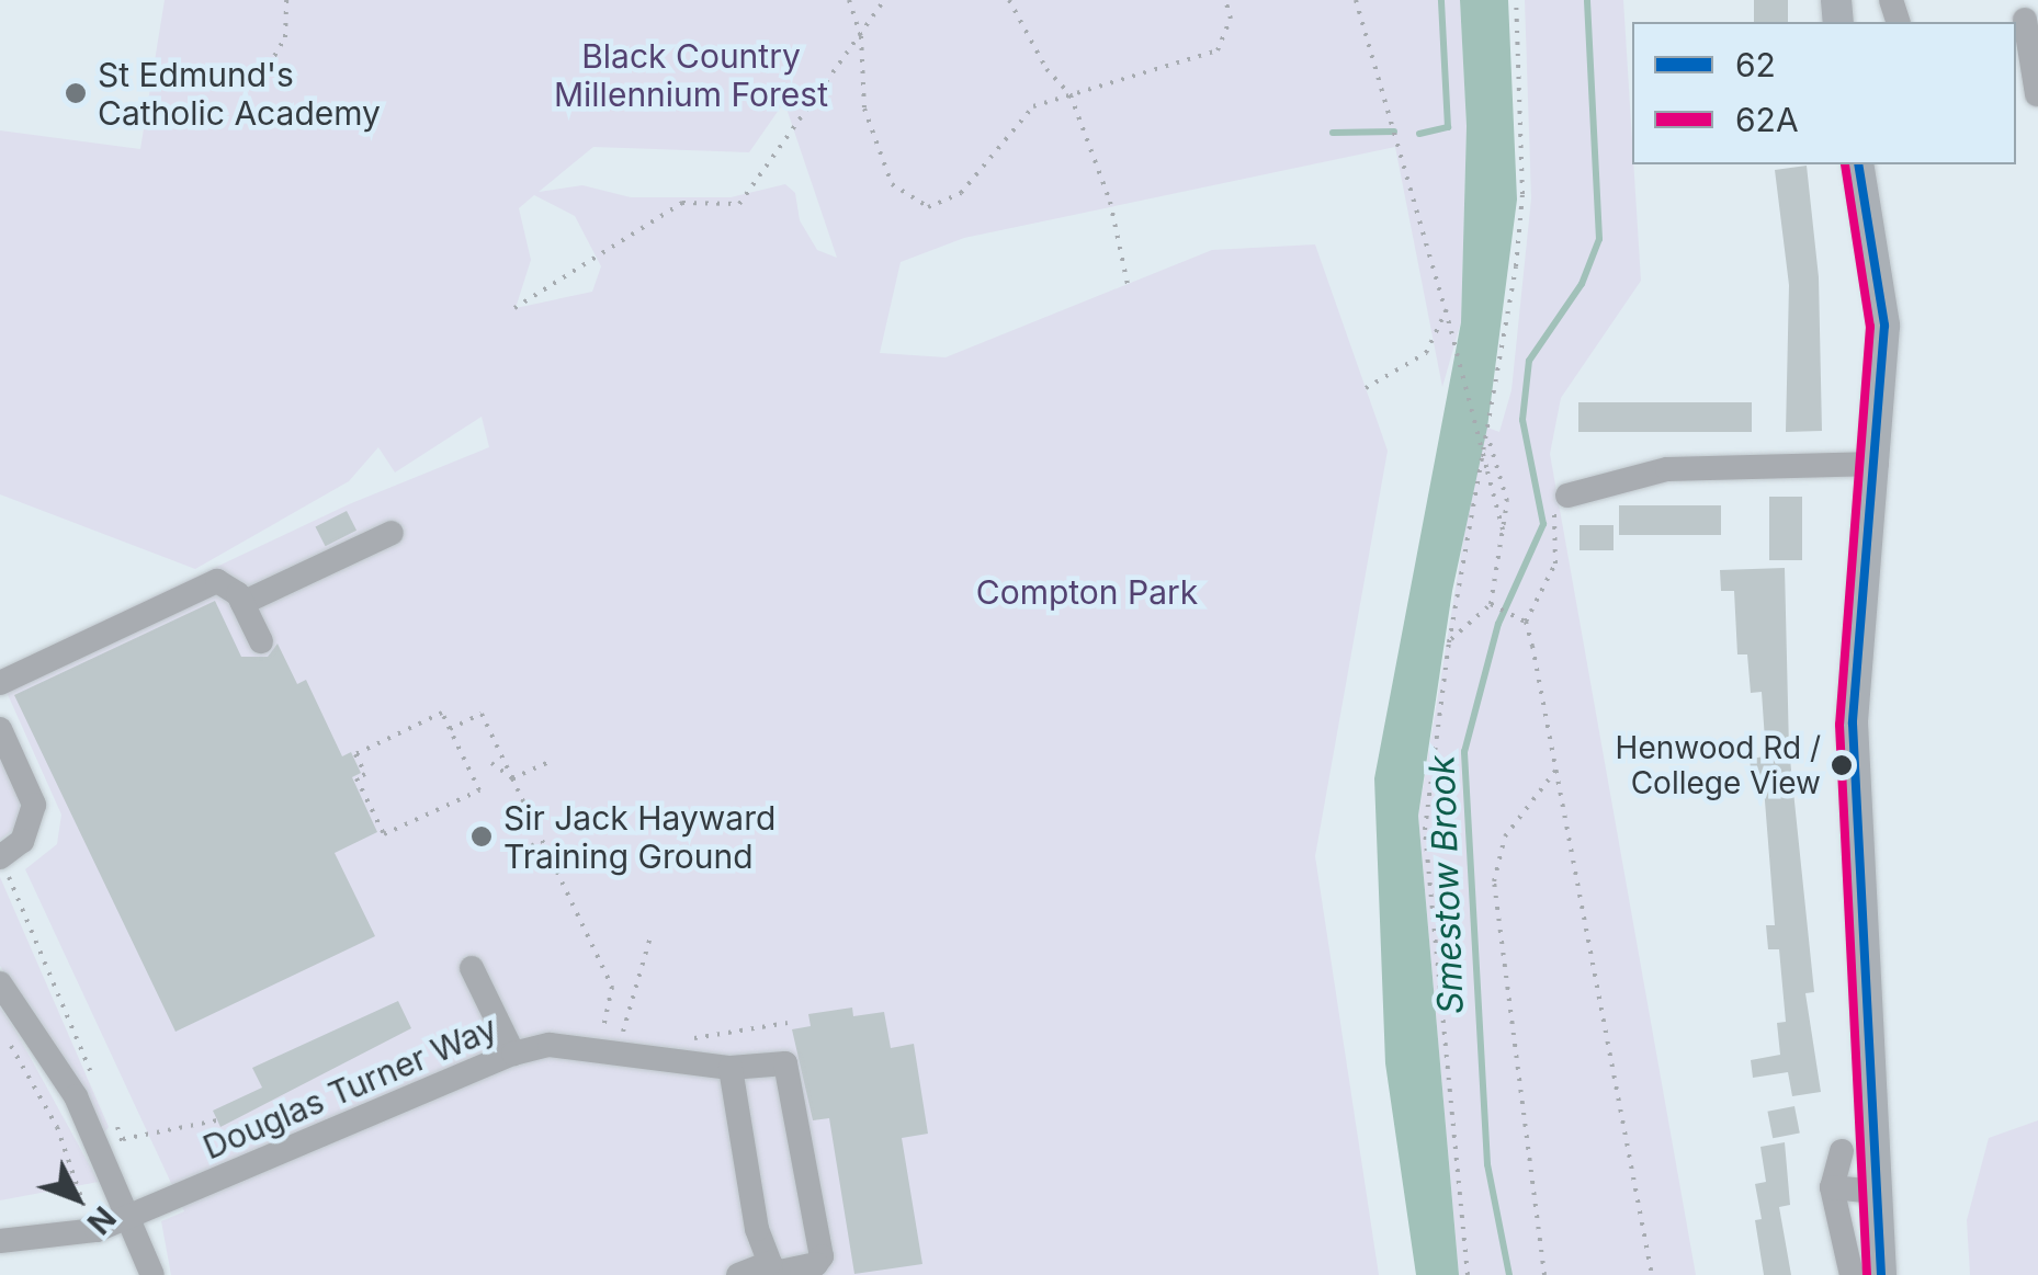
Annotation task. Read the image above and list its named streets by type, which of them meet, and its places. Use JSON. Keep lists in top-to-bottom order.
{
  "streets": {
    "street": ["Douglas Turner Way"]
  },
  "water": ["Smestow Brook"],
  "parks": ["Black Country Millennium Forest", "Compton Park"],
  "places": ["St Edmund's Catholic Academy", "Henwood Rd / College View", "Sir Jack Hayward Training Ground"],
  "lines": ["transit line 62", "transit line 62A"],
  "legend": ["62", "62A"],
  "north": "bottom right"
}
